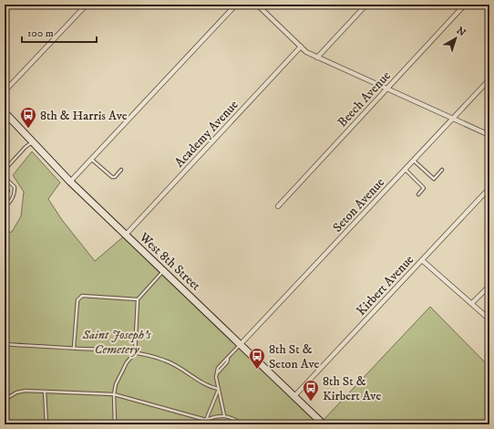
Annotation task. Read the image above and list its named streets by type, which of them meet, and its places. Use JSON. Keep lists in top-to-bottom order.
{
  "streets": {
    "street": [
      "Beech Avenue",
      "Academy Avenue",
      "Seton Avenue",
      "West 8th Street",
      "Kirbert Avenue"
    ]
  },
  "crossings": [
    ["Academy Avenue", "West 8th Street"],
    ["Seton Avenue", "West 8th Street"],
    ["West 8th Street", "Kirbert Avenue"]
  ],
  "parks": ["Saint Joseph’s Cemetery"],
  "places": {
    "bus stop": ["8th & Harris Ave", "8th St & Seton Ave", "8th St & Kirbert Ave"]
  },
  "scale_bar": "100 m",
  "north": "top right"
}
